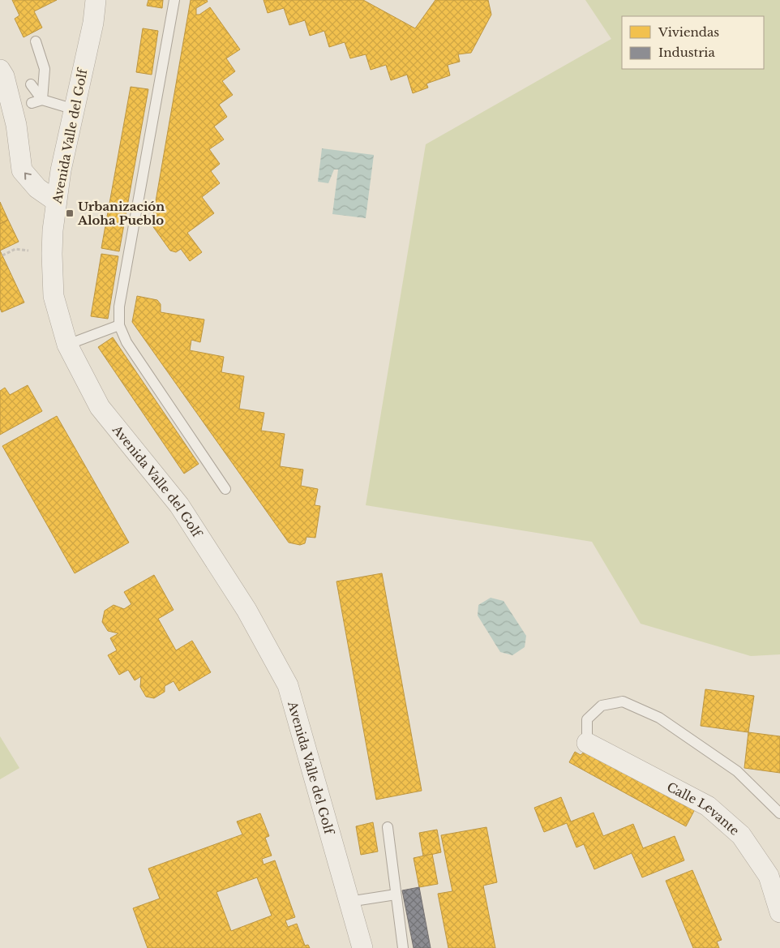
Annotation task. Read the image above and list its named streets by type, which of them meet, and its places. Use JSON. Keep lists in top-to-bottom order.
{
  "streets": {
    "street": ["Avenida Valle del Golf", "Calle Levante"]
  },
  "places": {
    "transit": ["Urbanización Aloha Pueblo"]
  },
  "legend": ["Viviendas", "Industria"]
}
